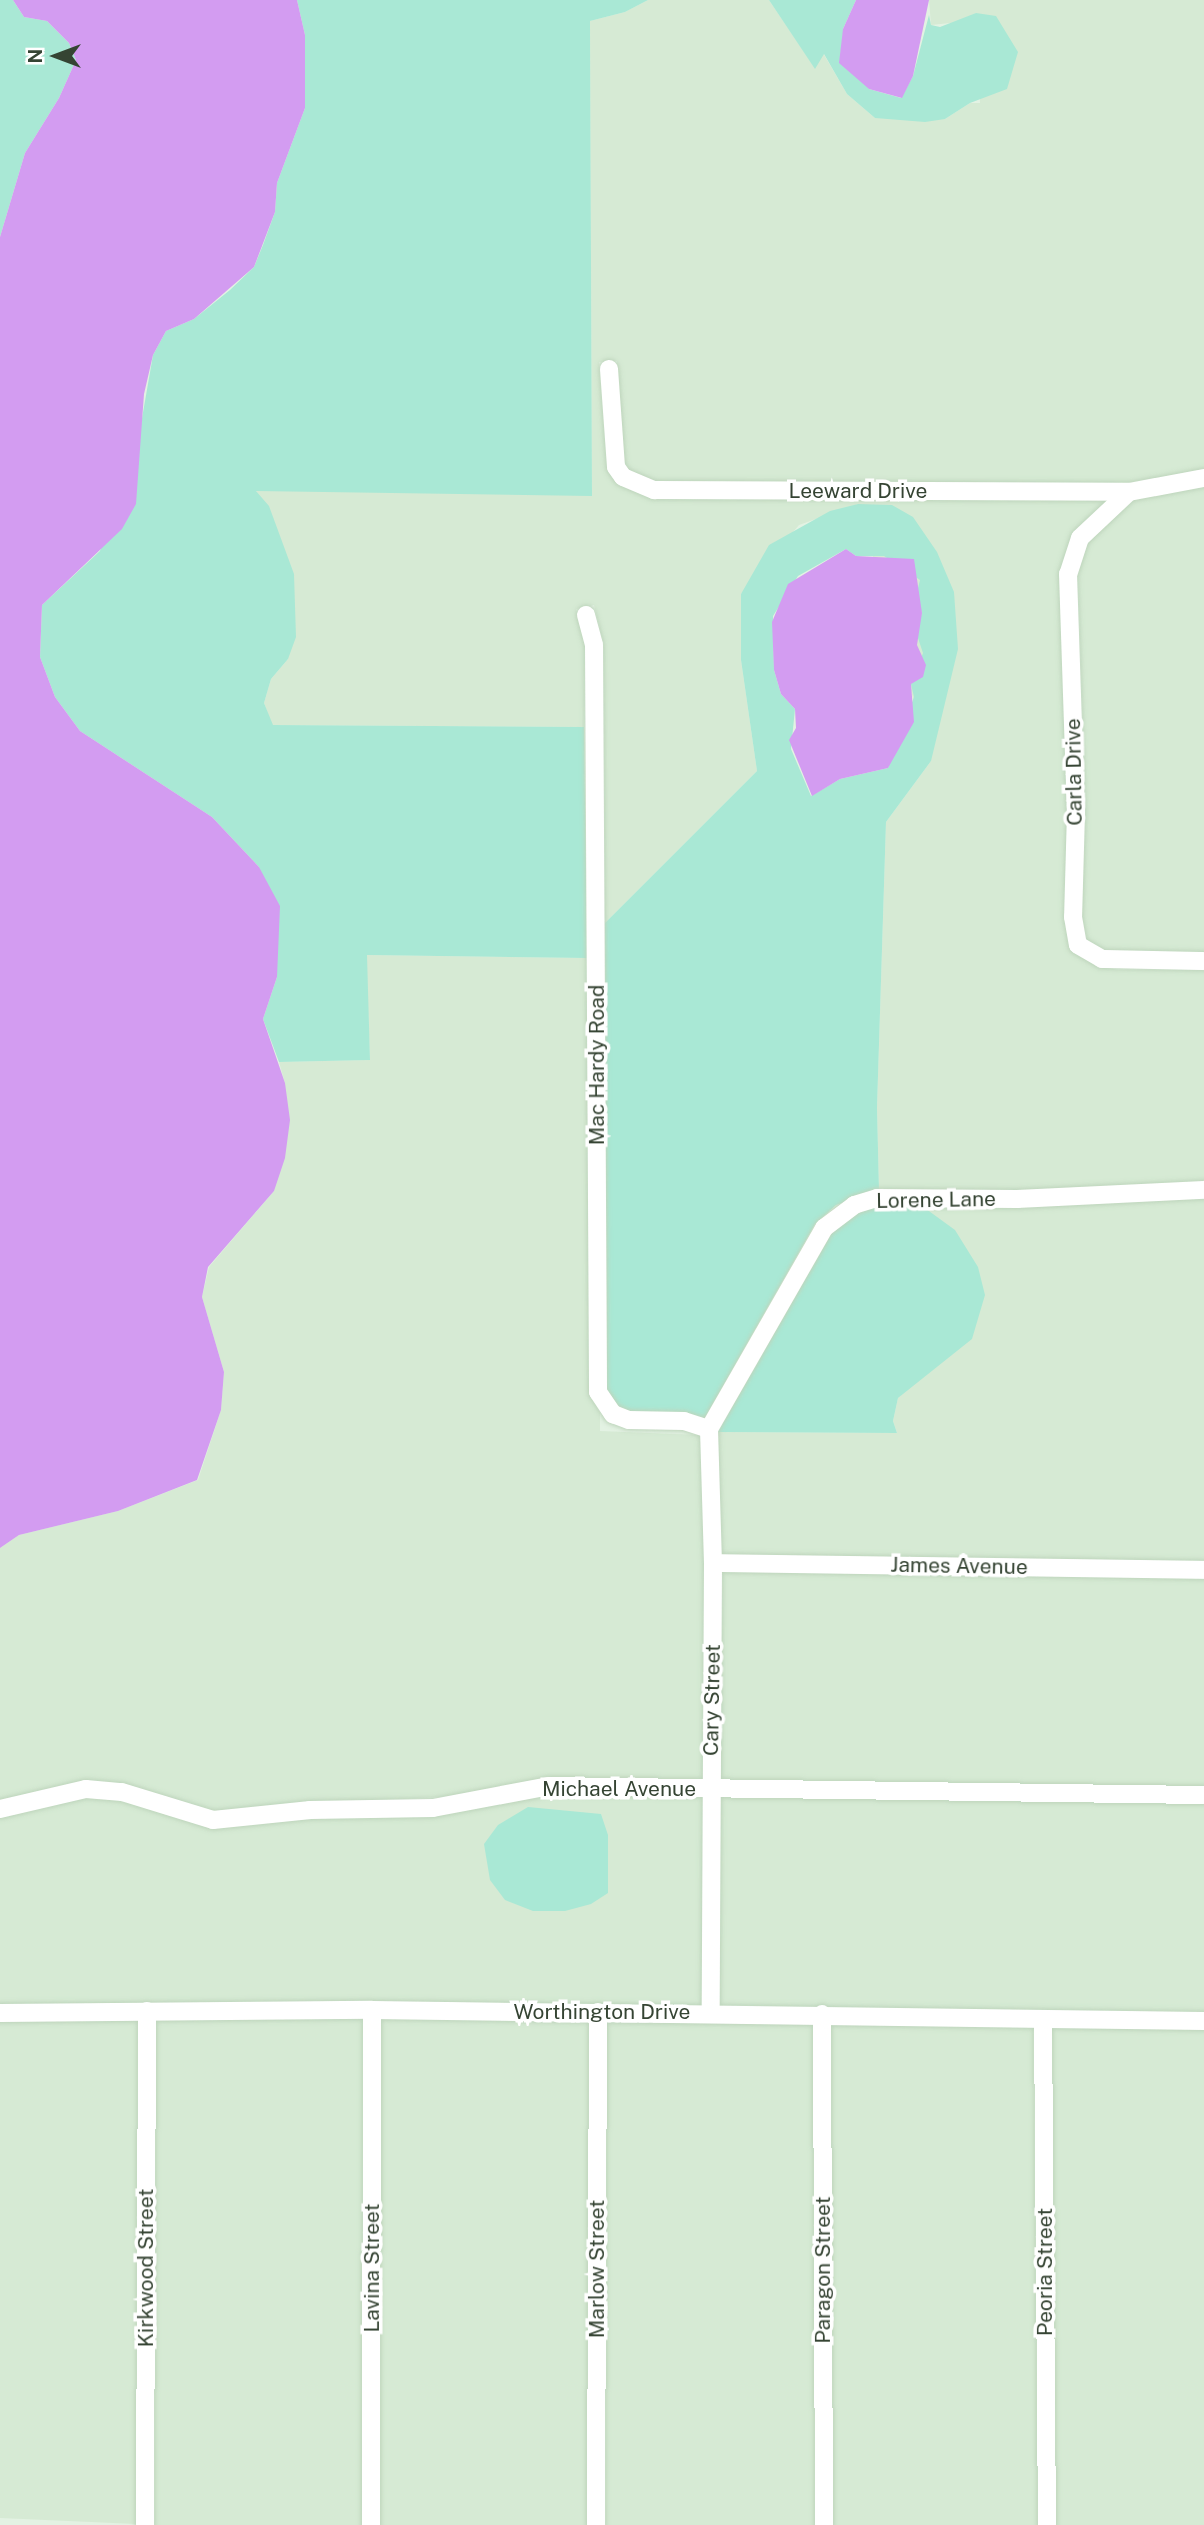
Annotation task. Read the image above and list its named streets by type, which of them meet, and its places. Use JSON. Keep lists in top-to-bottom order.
{
  "streets": {
    "street": [
      "Leeward Drive",
      "Carla Drive",
      "Mac Hardy Road",
      "Lorene Lane",
      "James Avenue",
      "Cary Street",
      "Michael Avenue",
      "Worthington Drive",
      "Kirkwood Street",
      "Lavina Street",
      "Marlow Street",
      "Paragon Street",
      "Peoria Street"
    ]
  },
  "crossings": [
    ["Leeward Drive", "Carla Drive"],
    ["Mac Hardy Road", "Lorene Lane"],
    ["Mac Hardy Road", "Cary Street"],
    ["Lorene Lane", "Cary Street"],
    ["James Avenue", "Cary Street"],
    ["Cary Street", "Michael Avenue"],
    ["Cary Street", "Worthington Drive"],
    ["Worthington Drive", "Kirkwood Street"],
    ["Worthington Drive", "Lavina Street"],
    ["Worthington Drive", "Marlow Street"],
    ["Worthington Drive", "Paragon Street"],
    ["Worthington Drive", "Peoria Street"]
  ],
  "north": "left"
}
